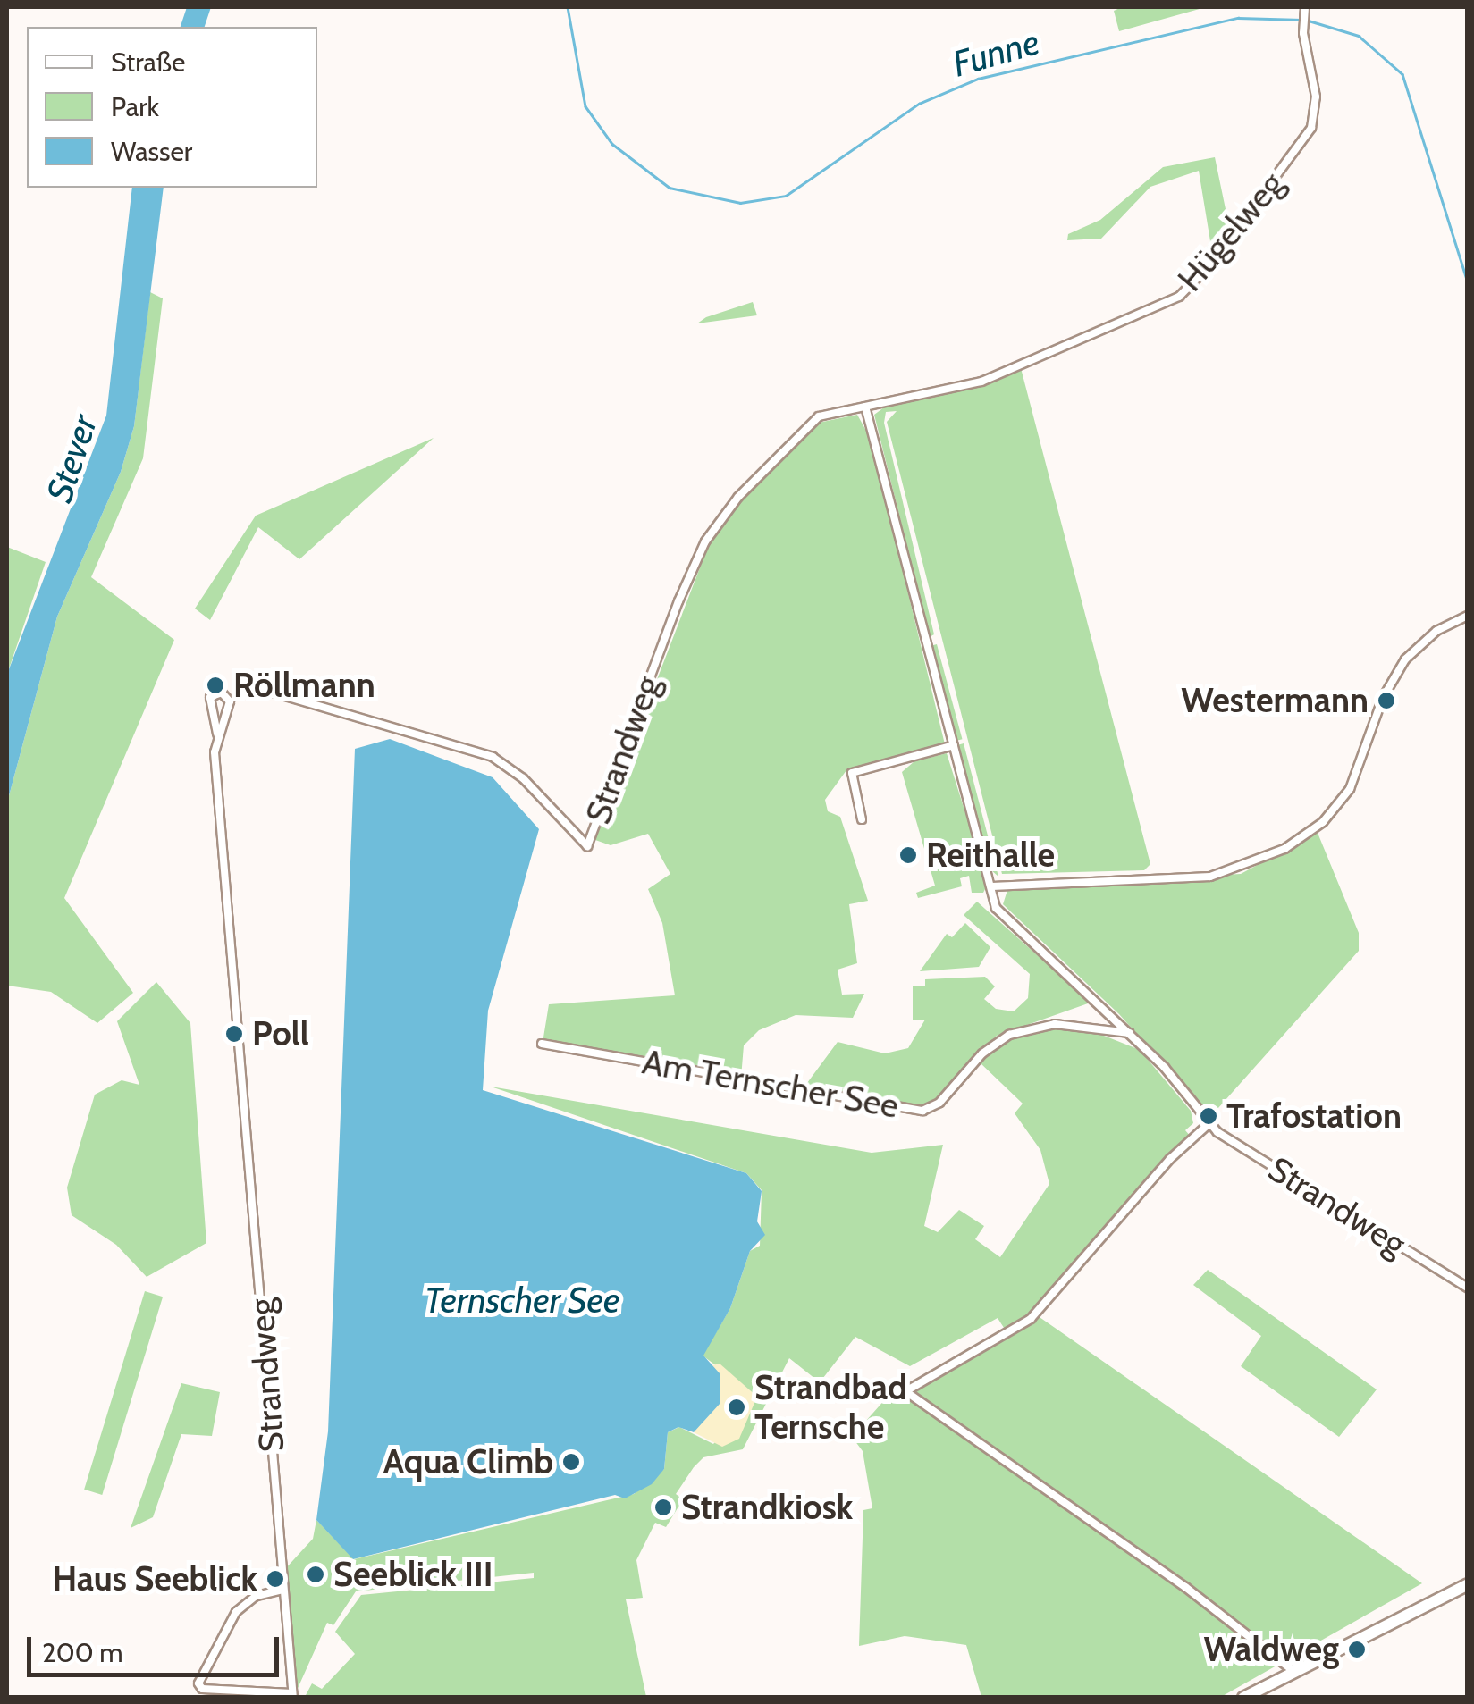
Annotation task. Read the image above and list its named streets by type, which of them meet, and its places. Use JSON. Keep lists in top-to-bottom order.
{
  "streets": {
    "street": ["Hügelweg", "Strandweg", "Am Ternscher See"]
  },
  "crossings": [
    ["Hügelweg", "Strandweg"],
    ["Strandweg", "Am Ternscher See"]
  ],
  "water": ["Funne", "Stever", "Ternscher See"],
  "places": [
    "Röllmann",
    "Westermann",
    "Reithalle",
    "Poll",
    "Trafostation",
    "Strandbad Ternsche",
    "Aqua Climb",
    "Strandkiosk",
    "Seeblick III",
    "Haus Seeblick",
    "Waldweg"
  ],
  "legend": ["Straße", "Park", "Wasser"],
  "scale_bar": "200 m"
}
